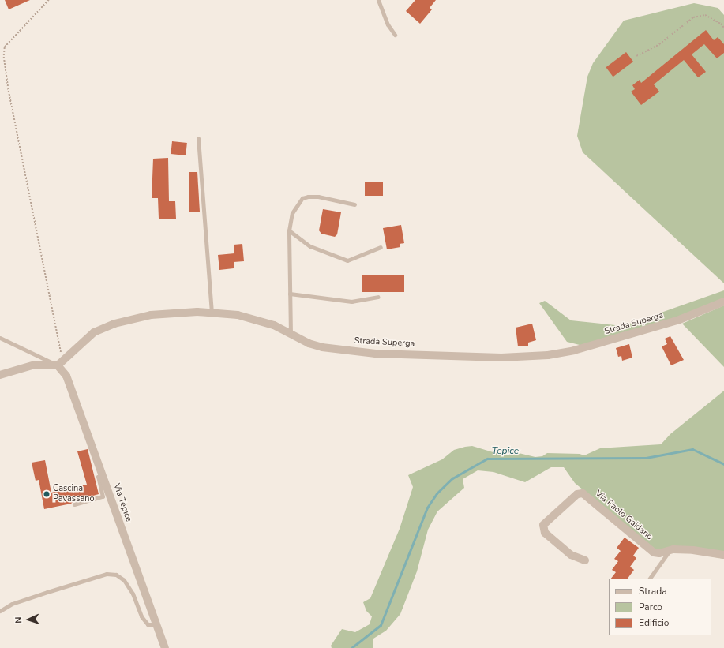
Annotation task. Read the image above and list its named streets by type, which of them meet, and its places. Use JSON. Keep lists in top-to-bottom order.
{
  "streets": {
    "street": ["Strada Superga", "Via Tepice", "Via Paolo Gaidano"]
  },
  "crossings": [
    ["Strada Superga", "Via Tepice"]
  ],
  "water": ["Tepice"],
  "places": ["Cascina Pavassano"],
  "legend": ["Strada", "Parco", "Edificio"],
  "north": "left"
}
